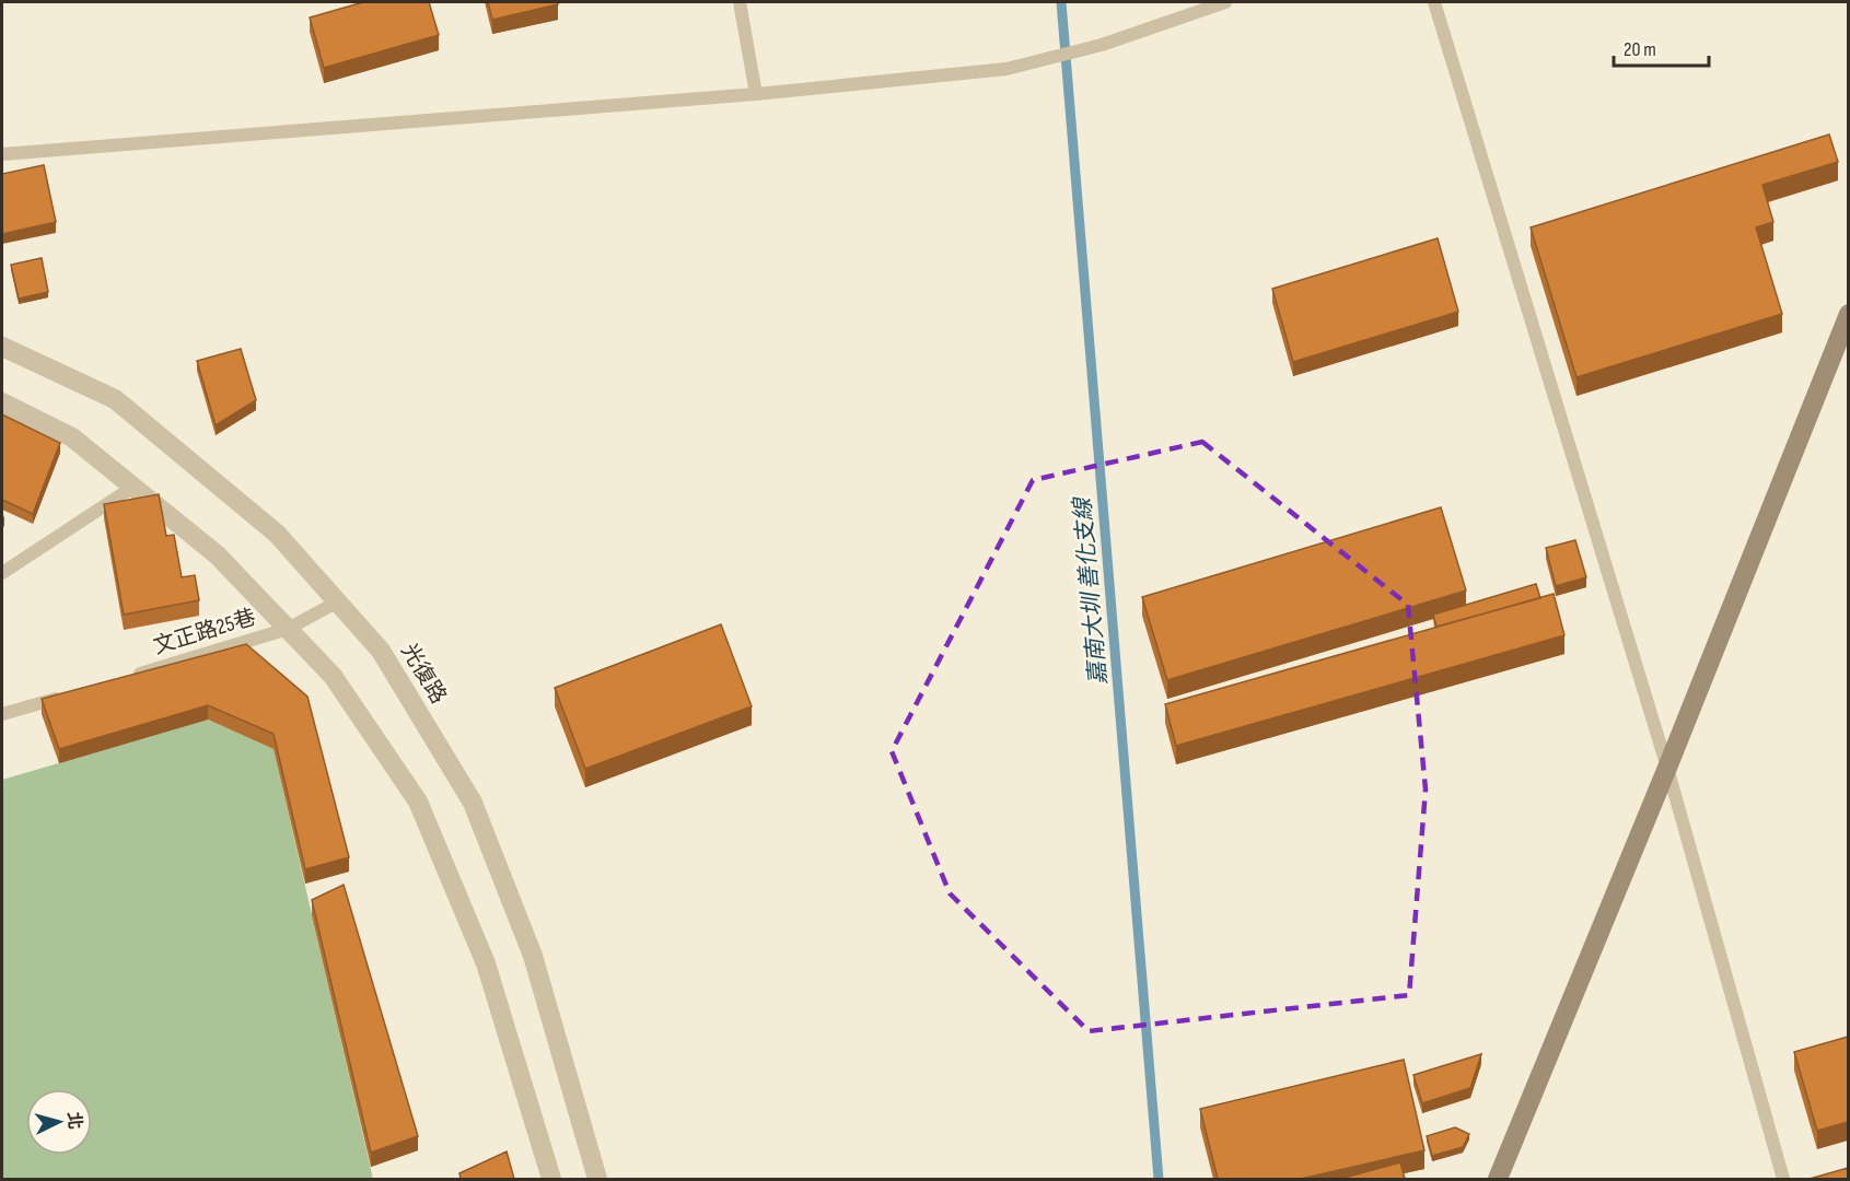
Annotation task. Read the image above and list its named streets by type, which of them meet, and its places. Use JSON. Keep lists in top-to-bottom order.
{
  "streets": {
    "street": ["光復路"],
    "lane": ["文正路25巷"]
  },
  "crossings": [
    ["文正路25巷", "光復路"]
  ],
  "water": ["嘉南大圳 善化支線"],
  "scale_bar": "20 m",
  "north": "right"
}
